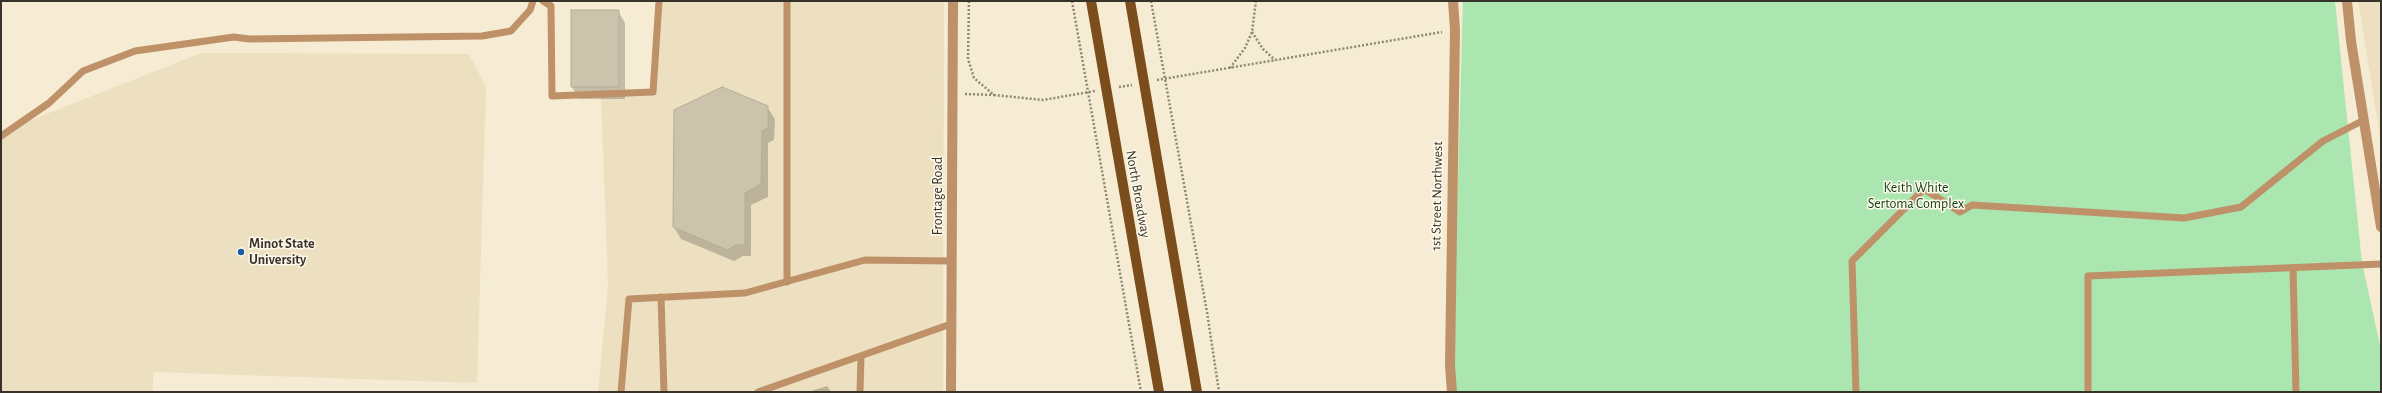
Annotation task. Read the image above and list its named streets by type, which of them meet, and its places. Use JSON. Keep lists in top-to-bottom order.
{
  "streets": {
    "main road": ["North Broadway"],
    "street": ["Frontage Road", "1st Street Northwest"]
  },
  "parks": ["Keith White Sertoma Complex"],
  "places": ["Minot State University"]
}
